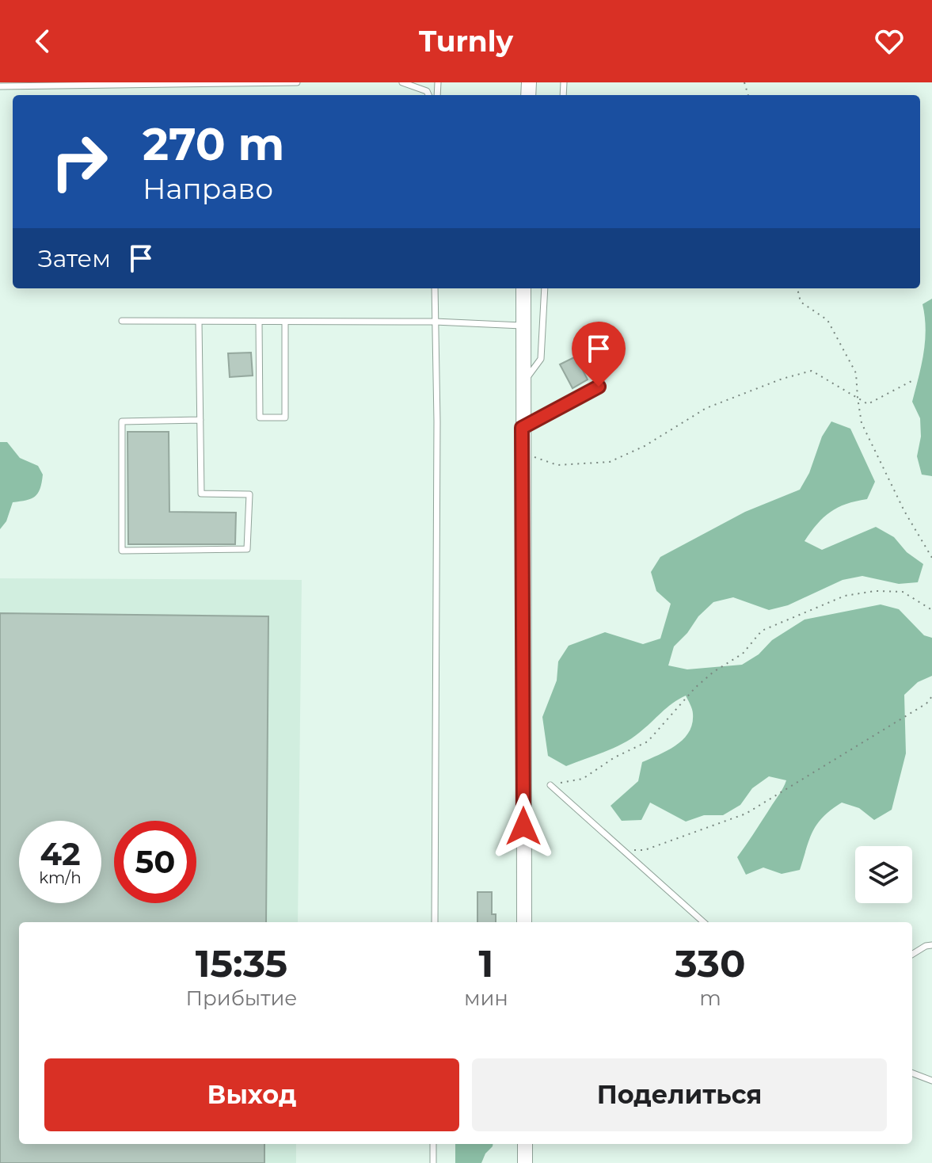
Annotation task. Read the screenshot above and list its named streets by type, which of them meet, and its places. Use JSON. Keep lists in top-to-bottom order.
{
  "page": {
    "header": "Turnly",
    "turn": ["270 m", "Направо"],
    "then": "Затем",
    "speed": "42 km/h",
    "limit": "50",
    "eta": [
      "15:35",
      "Прибытие",
      "1",
      "мин",
      "330",
      "m"
    ],
    "buttons": ["Выход", "Поделиться"]
  }
}
